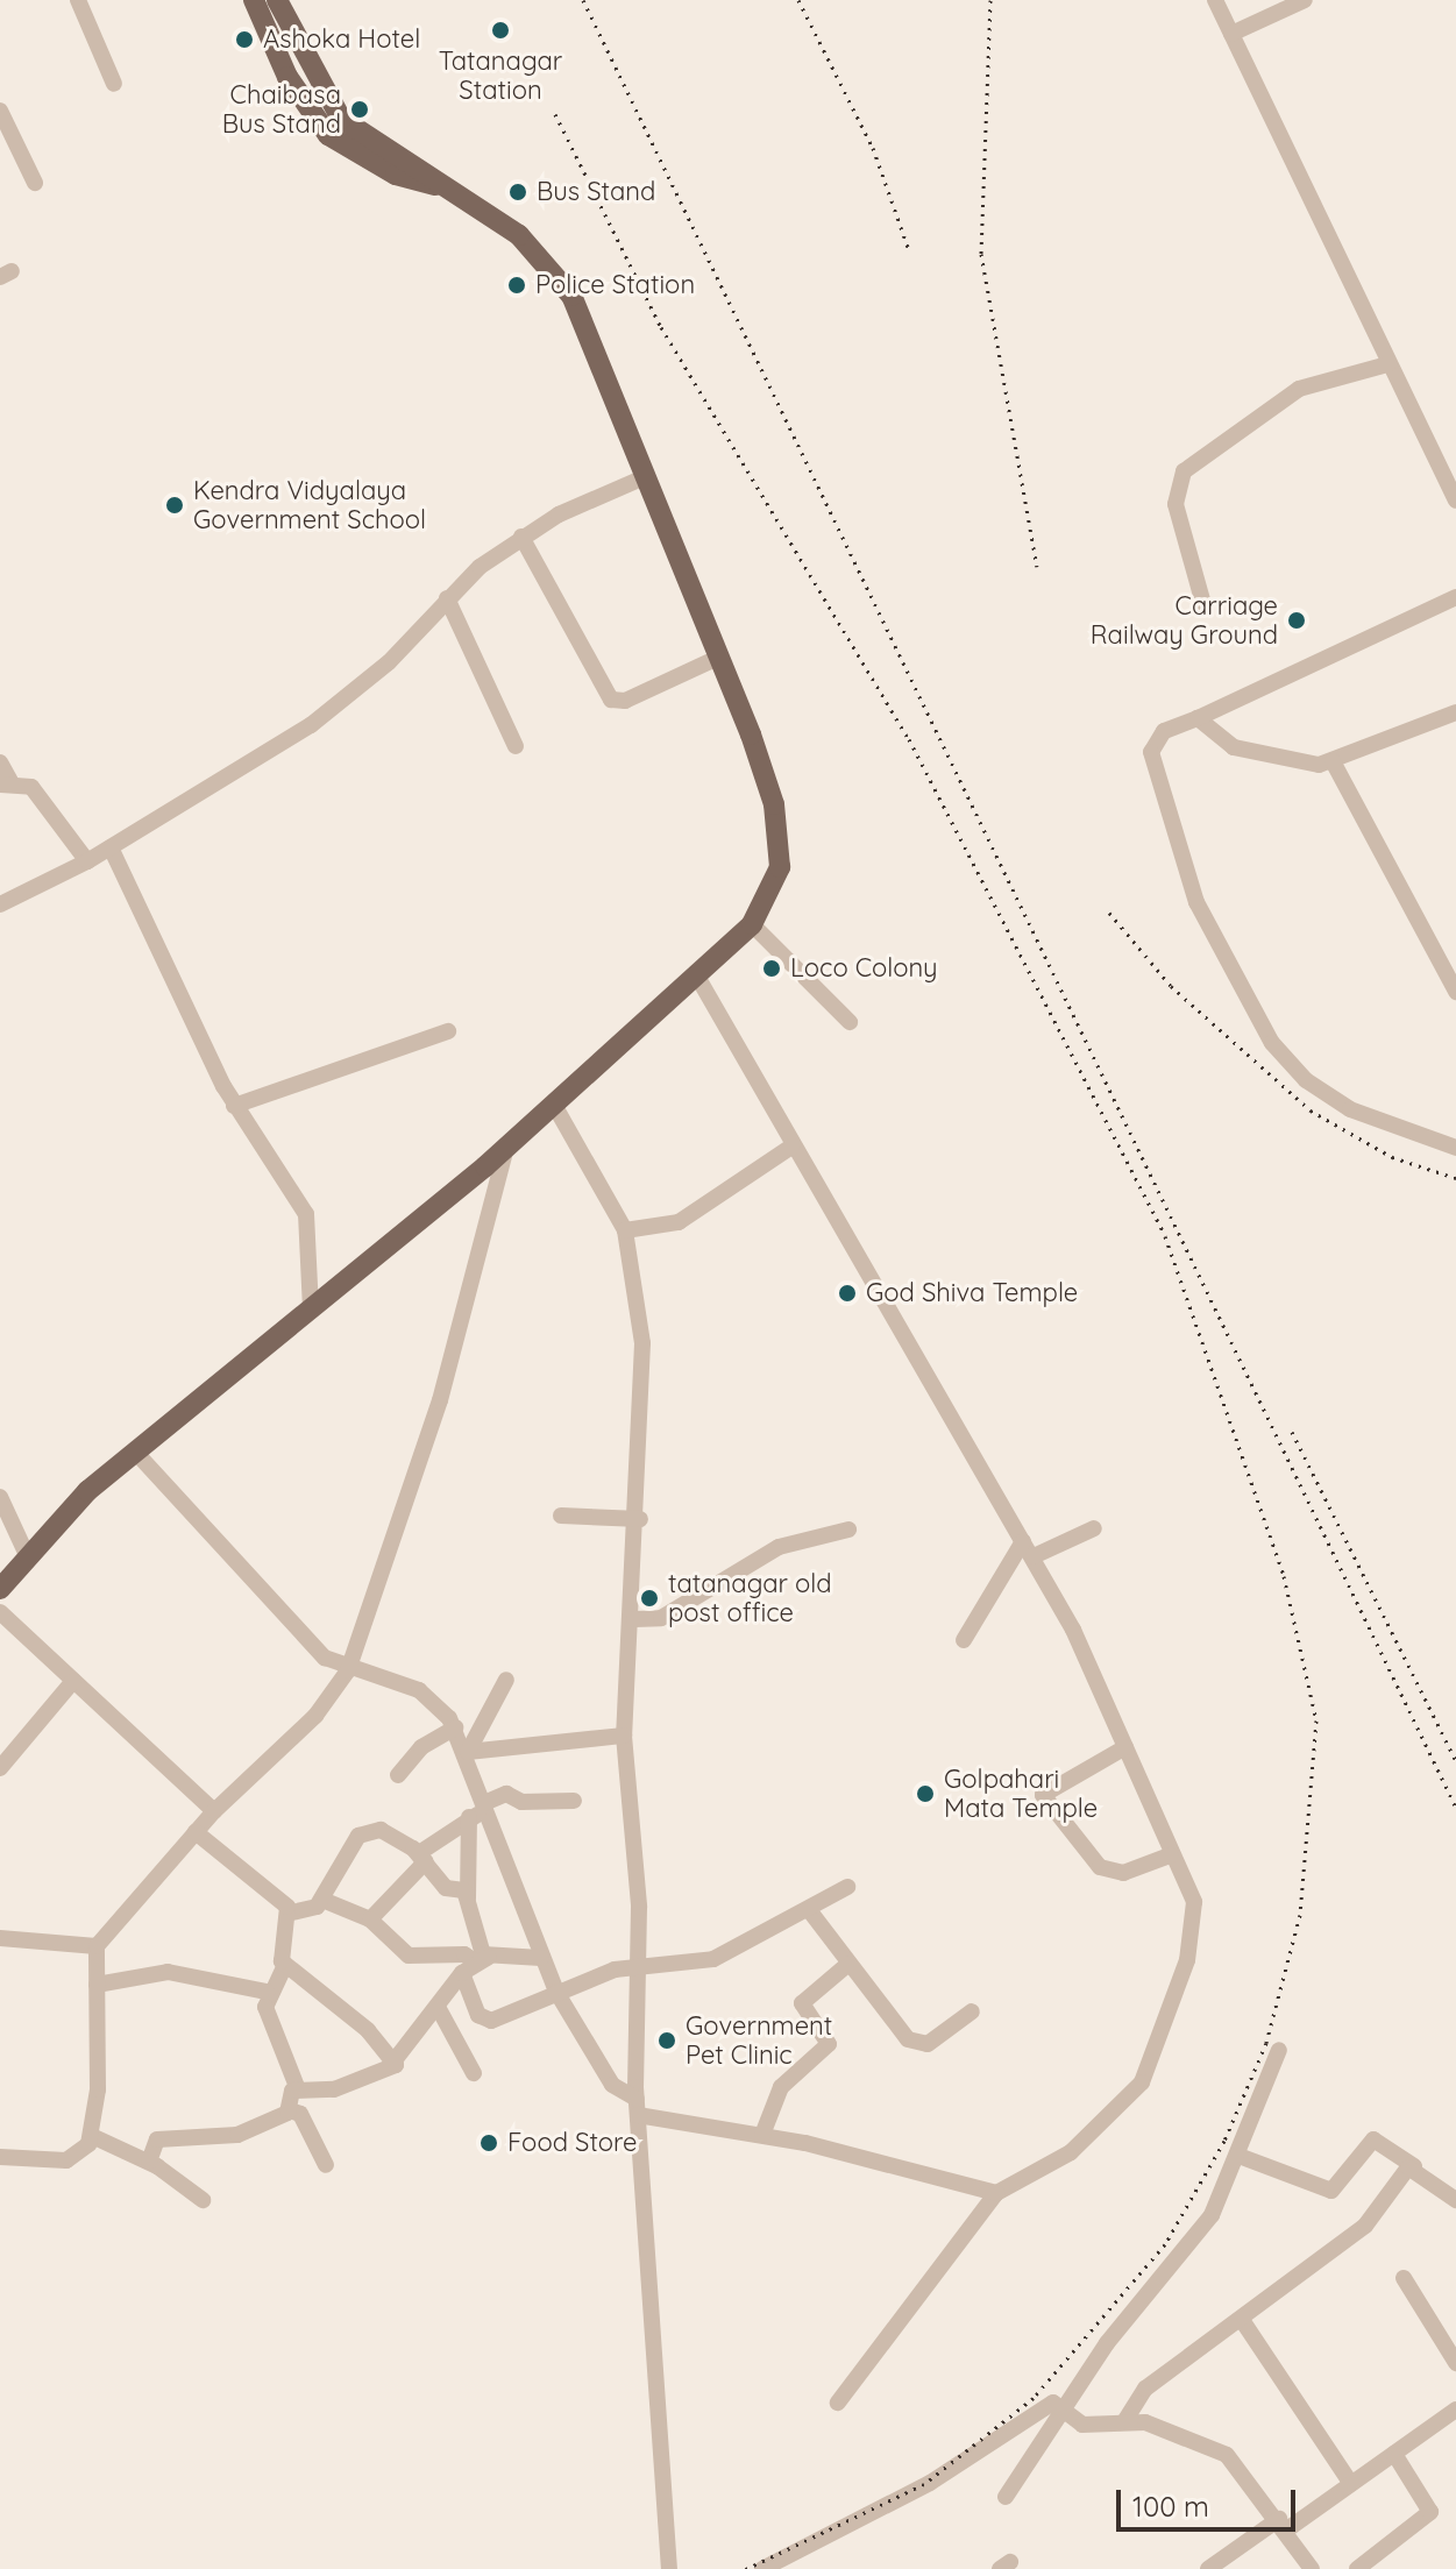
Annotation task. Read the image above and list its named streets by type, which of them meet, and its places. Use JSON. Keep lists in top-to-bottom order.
{
  "places": [
    "Tatanagar Station",
    "Ashoka Hotel",
    "Chaibasa Bus Stand",
    "Bus Stand",
    "Police Station",
    "Kendra Vidyalaya Government School",
    "Carriage Railway Ground",
    "Loco Colony",
    "God Shiva Temple",
    "tatanagar old post office",
    "Golpahari Mata Temple",
    "Government Pet Clinic",
    "Food Store"
  ],
  "scale_bar": "100 m"
}
